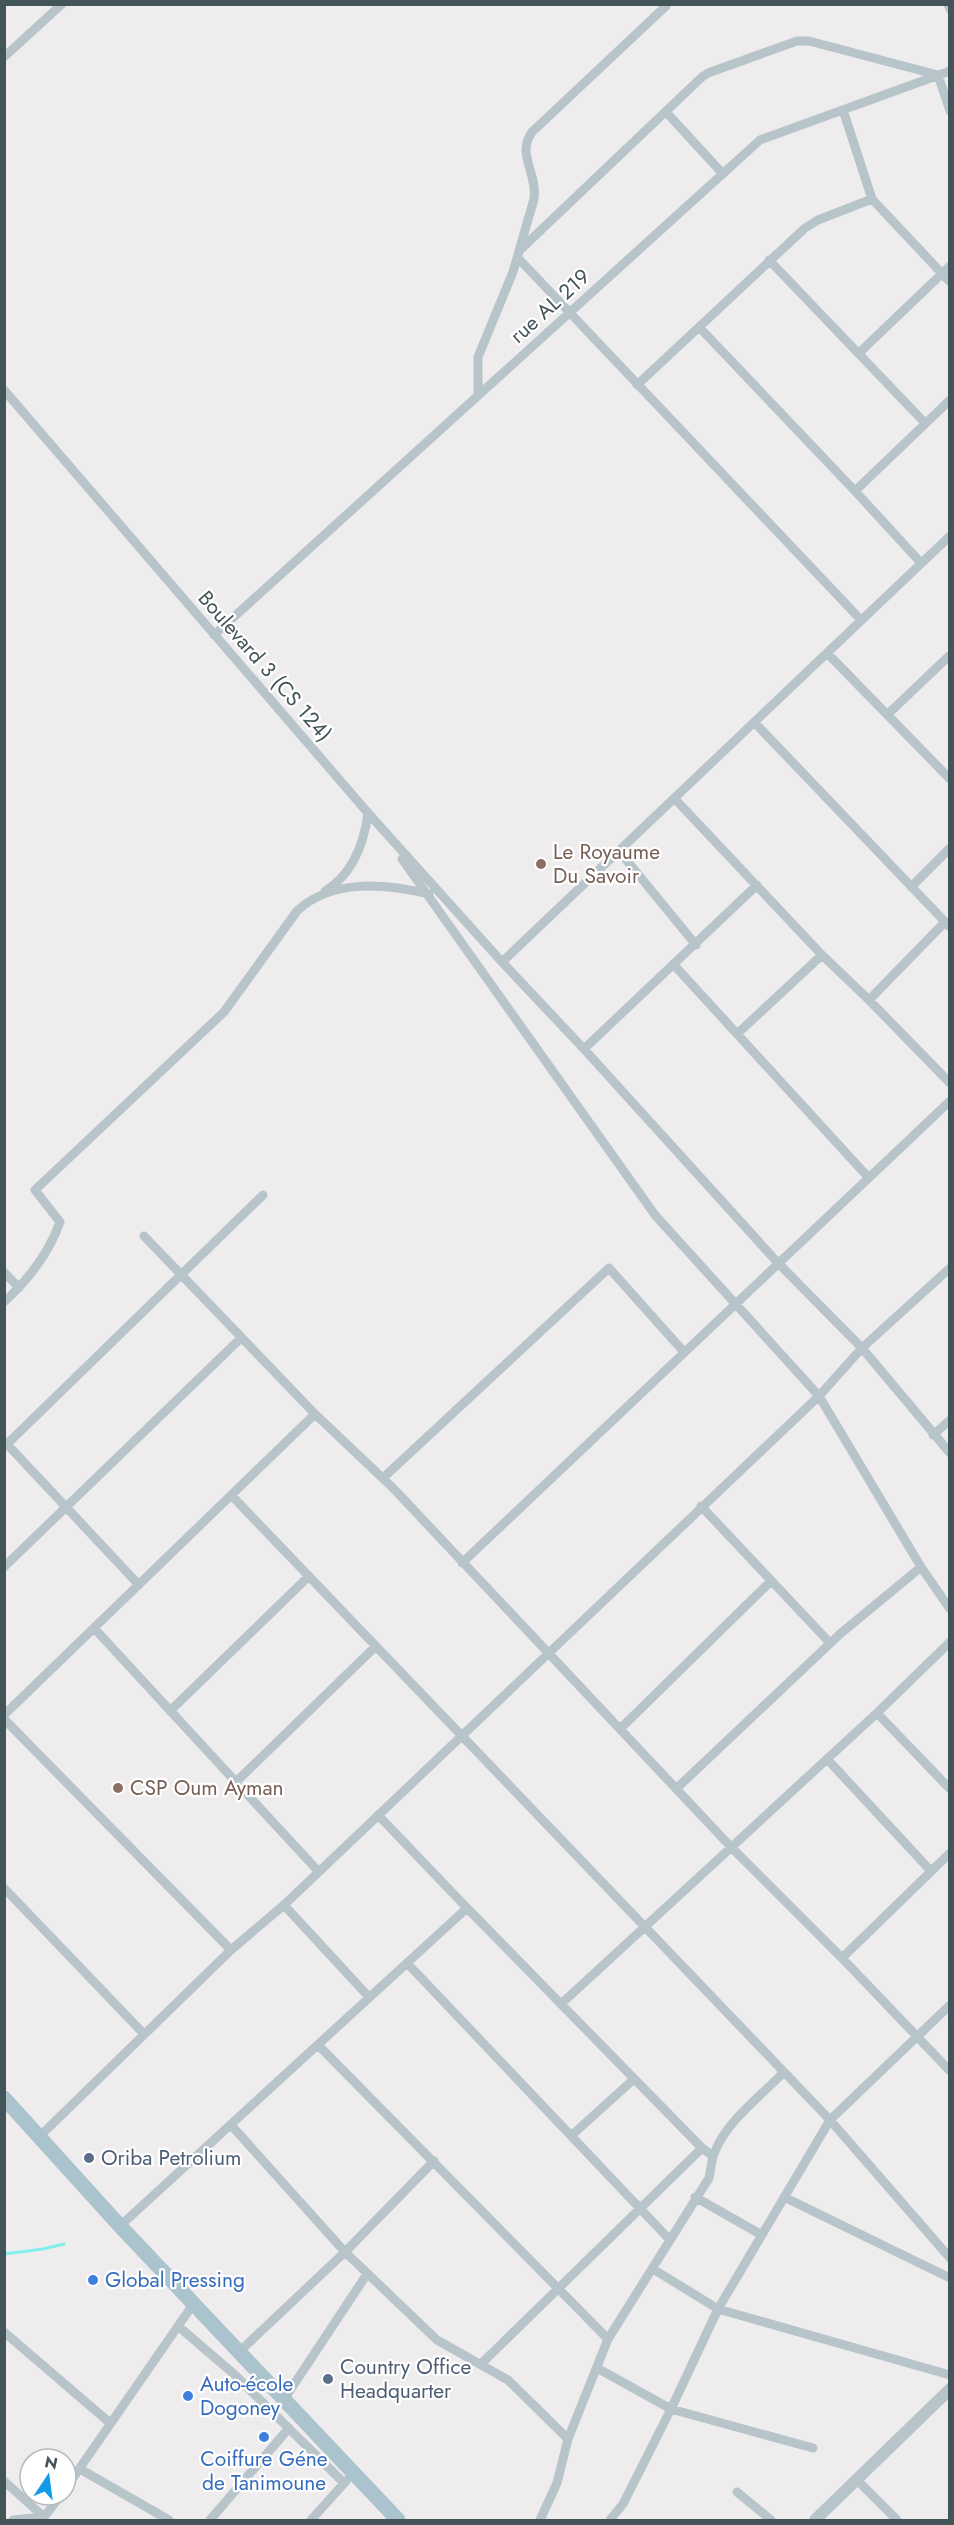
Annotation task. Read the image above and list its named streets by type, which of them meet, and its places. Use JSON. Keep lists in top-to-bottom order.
{
  "streets": {
    "street": ["rue AL 219", "Boulevard 3 (CS 124)"]
  },
  "crossings": [
    ["rue AL 219", "Boulevard 3 (CS 124)"]
  ],
  "places": [
    "Le Royaume Du Savoir",
    "CSP Oum Ayman",
    "Oriba Petrolium",
    "Global Pressing",
    "Country Office Headquarter",
    "Auto-école Dogoney",
    "Coiffure Géne de Tanimoune"
  ],
  "north": "top"
}
